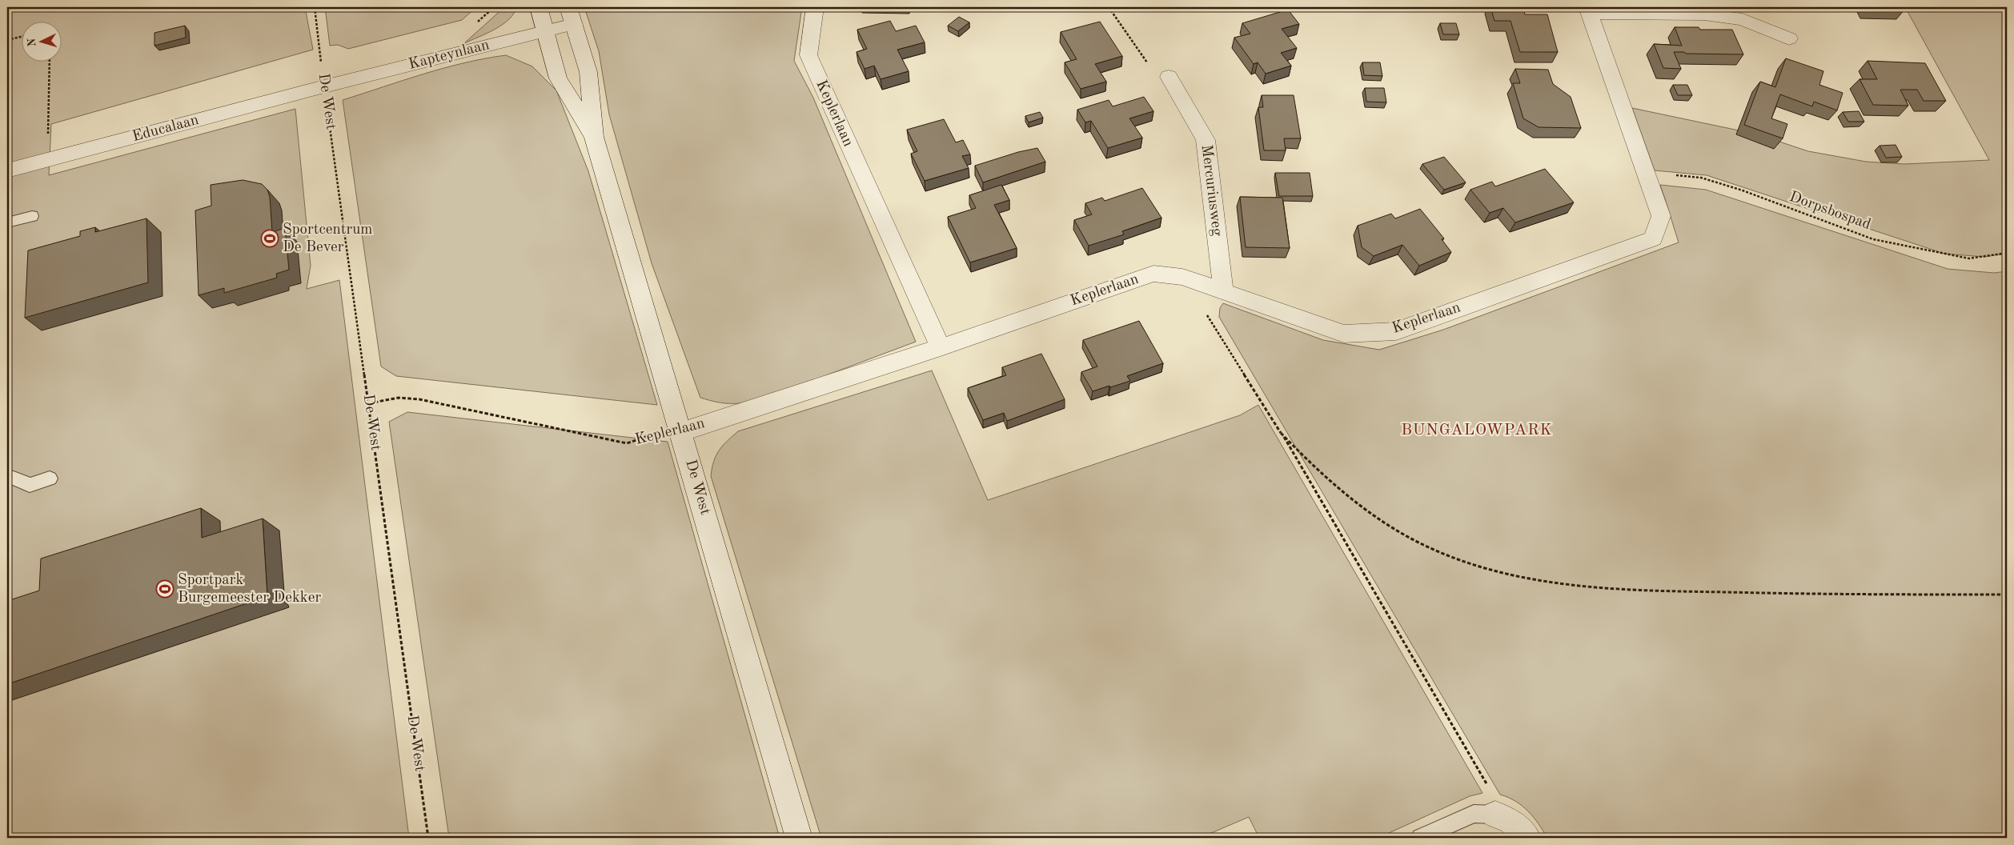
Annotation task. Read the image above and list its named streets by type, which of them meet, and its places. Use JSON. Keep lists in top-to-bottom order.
{
  "streets": {
    "street": [
      "Kapteynlaan",
      "De West",
      "Keplerlaan",
      "Educalaan",
      "Mercuriusweg"
    ],
    "path": ["Dorpsbospad"]
  },
  "crossings": [
    ["Kapteynlaan", "De West"],
    ["Kapteynlaan", "Educalaan"],
    ["De West", "Keplerlaan"],
    ["De West", "Educalaan"],
    ["Keplerlaan", "Mercuriusweg"],
    ["Keplerlaan", "Dorpsbospad"]
  ],
  "districts": ["BUNGALOWPARK"],
  "places": {
    "sports": ["Sportcentrum De Bever", "Sportpark Burgemeester Dekker"]
  },
  "north": "left"
}
